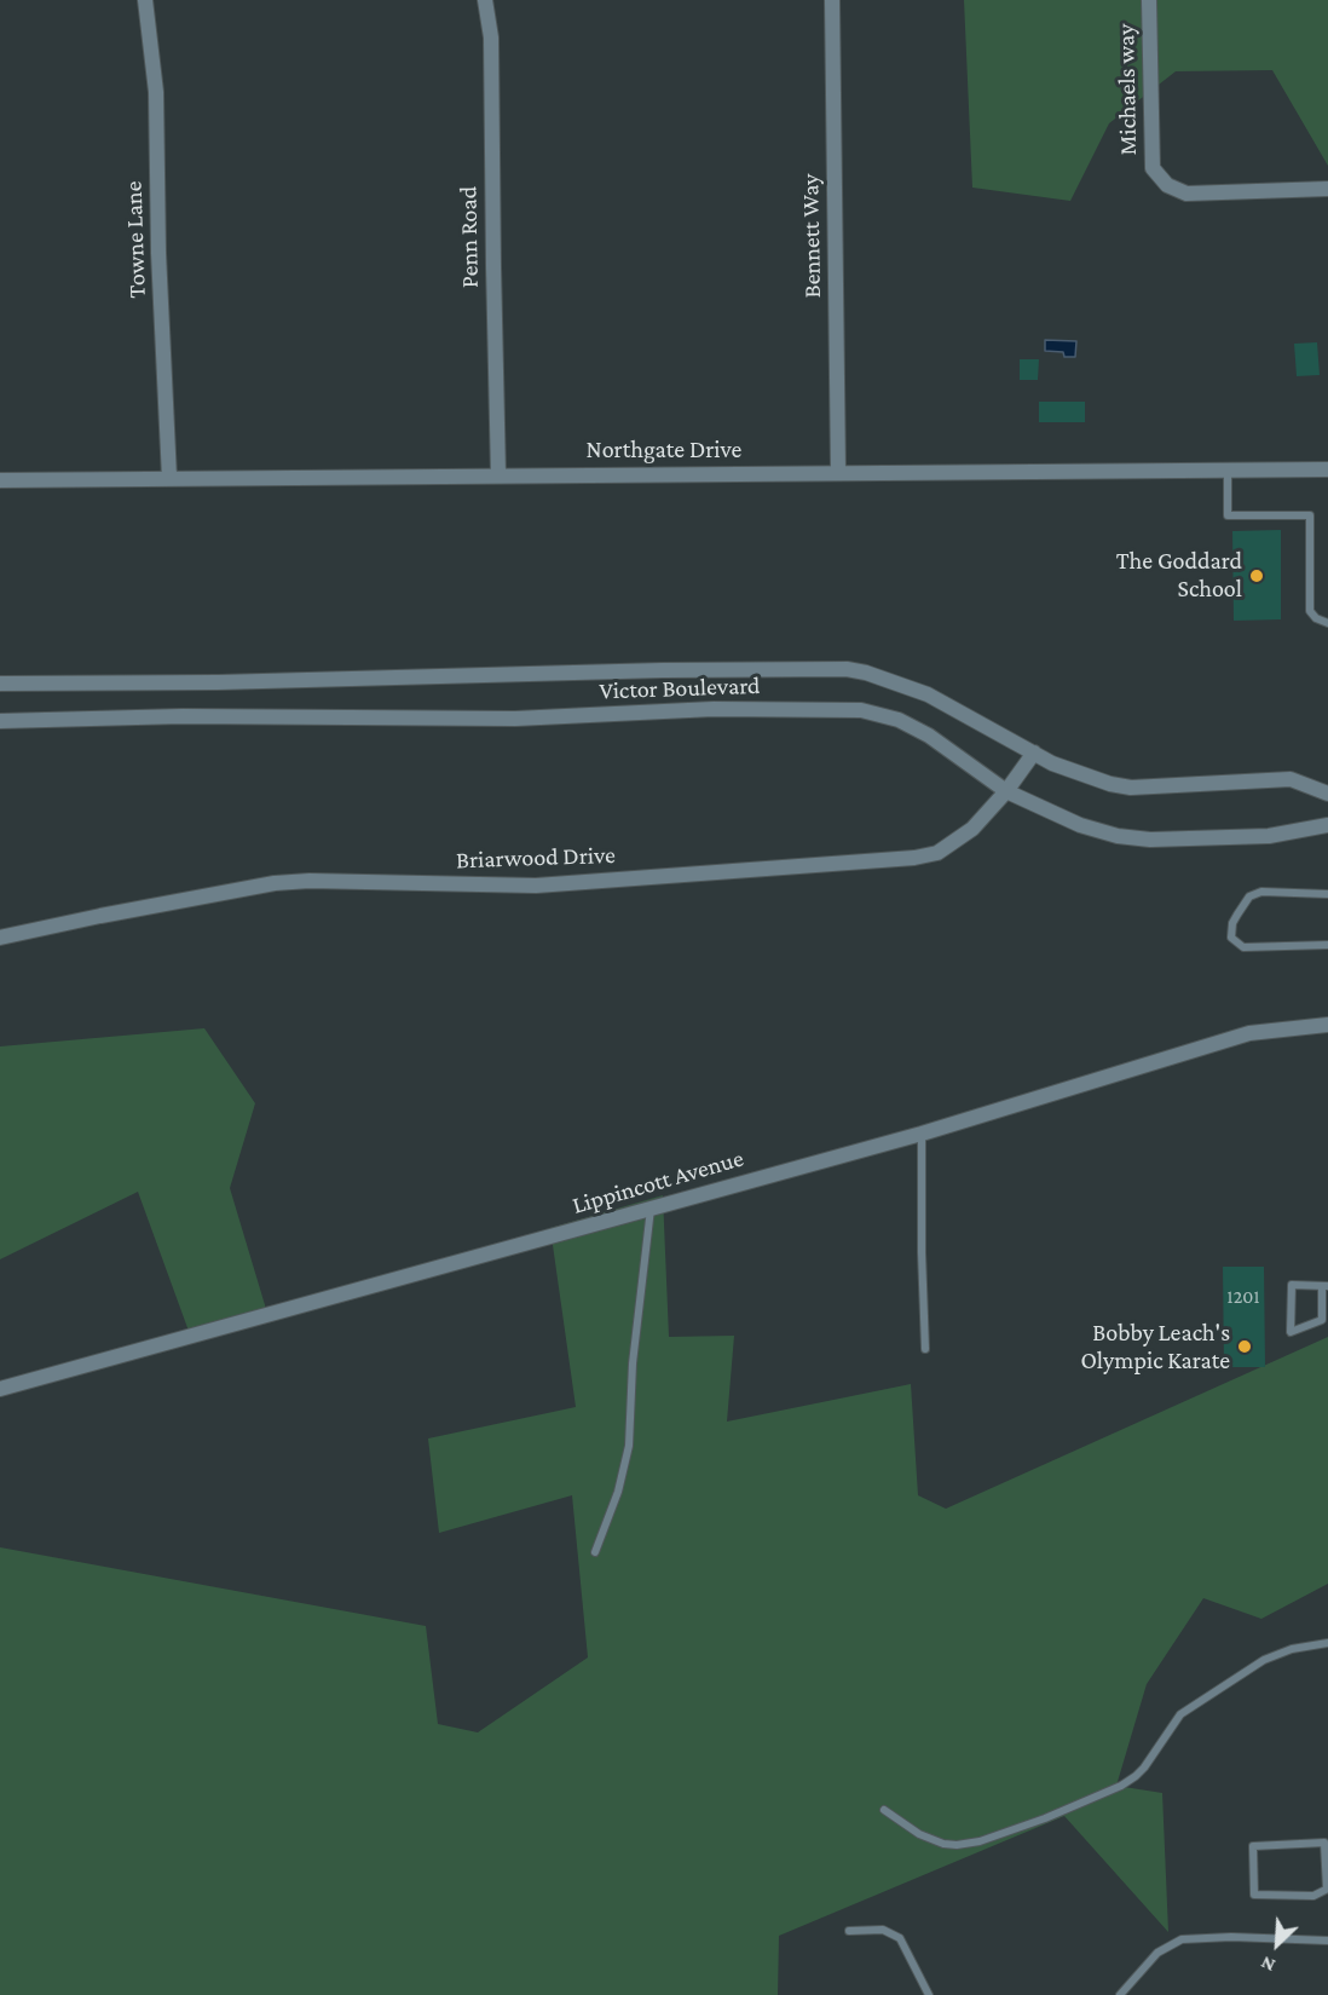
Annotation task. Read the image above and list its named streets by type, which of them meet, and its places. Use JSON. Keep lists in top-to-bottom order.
{
  "streets": {
    "street": [
      "Michaels way",
      "Bennett Way",
      "Penn Road",
      "Towne Lane",
      "Northgate Drive",
      "Victor Boulevard",
      "Briarwood Drive",
      "Lippincott Avenue"
    ]
  },
  "crossings": [
    ["Bennett Way", "Northgate Drive"],
    ["Penn Road", "Northgate Drive"],
    ["Towne Lane", "Northgate Drive"],
    ["Victor Boulevard", "Briarwood Drive"]
  ],
  "places": ["The Goddard School", "Bobby Leach's Olympic Karate"],
  "house_numbers": ["1201"],
  "north": "bottom left"
}
